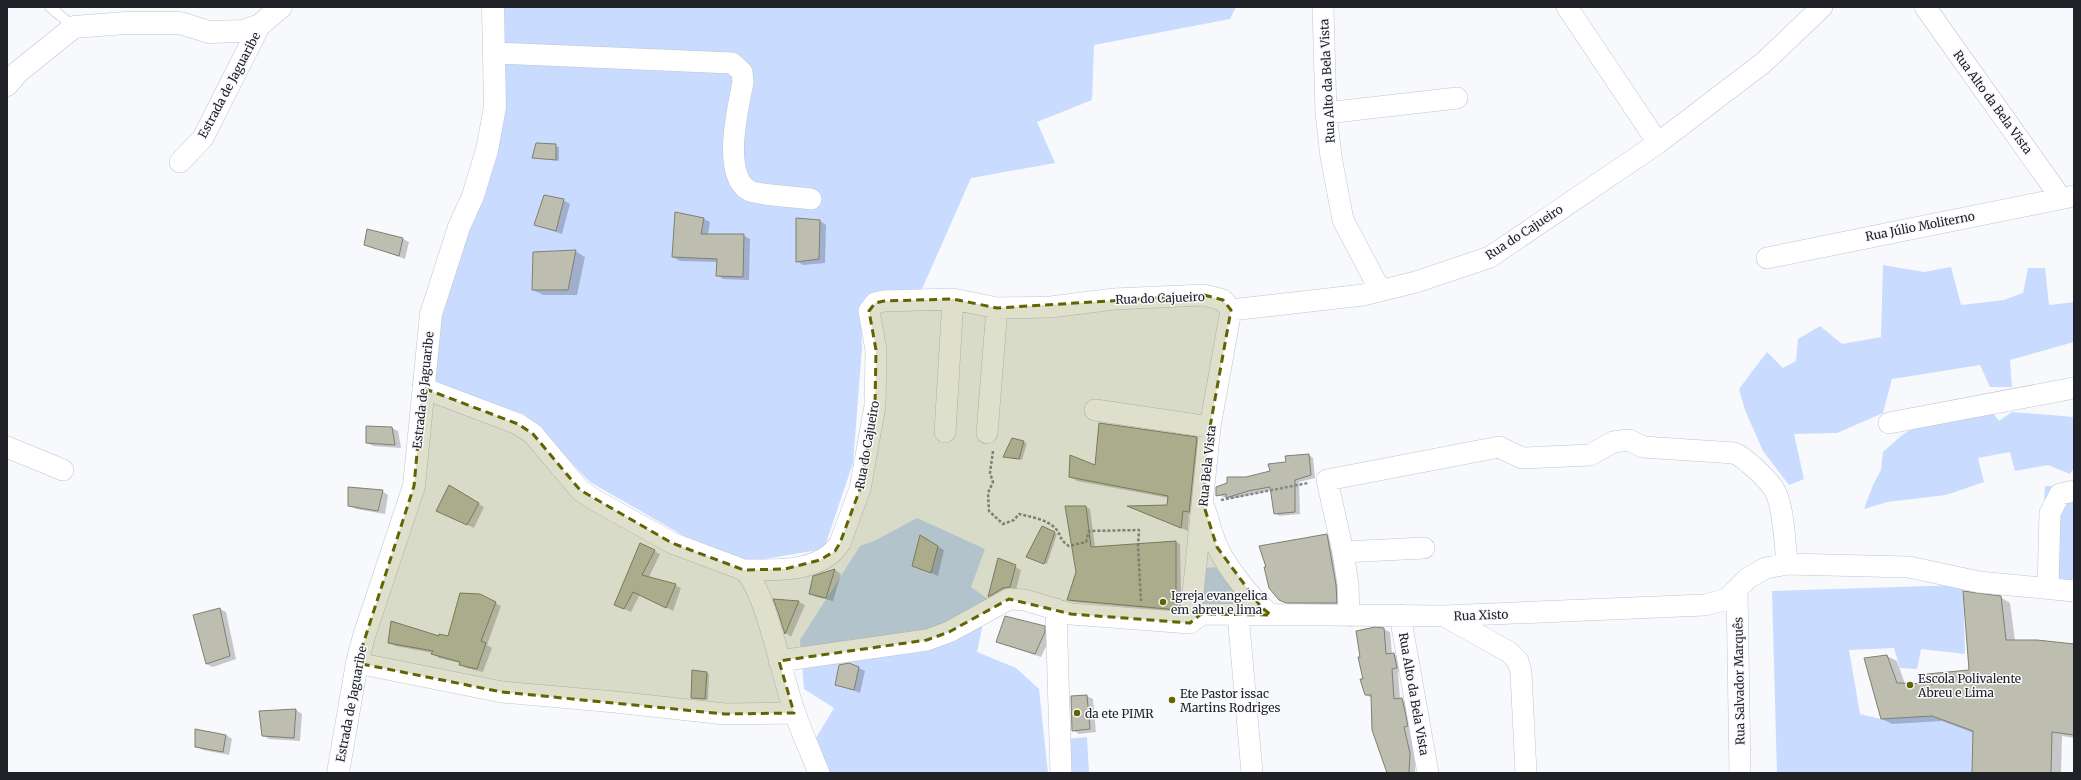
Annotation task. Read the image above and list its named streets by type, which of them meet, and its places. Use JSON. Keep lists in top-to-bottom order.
{
  "streets": {
    "street": [
      "Rua Alto da Bela Vista",
      "Estrada de Jaguaribe",
      "Rua Júlio Moliterno",
      "Rua do Cajueiro",
      "Rua Bela Vista",
      "Rua Xisto",
      "Rua Salvador Marquês"
    ]
  },
  "crossings": [
    ["Rua Alto da Bela Vista", "Rua Júlio Moliterno"],
    ["Rua Alto da Bela Vista", "Rua do Cajueiro"],
    ["Rua do Cajueiro", "Rua Bela Vista"],
    ["Rua Xisto", "Rua Salvador Marquês"]
  ],
  "places": [
    "Igreja evangelica em abreu e lima",
    "Escola Polivalente Abreu e Lima",
    "Ete Pastor issac Martins Rodriges",
    "da ete PIMR"
  ]
}
